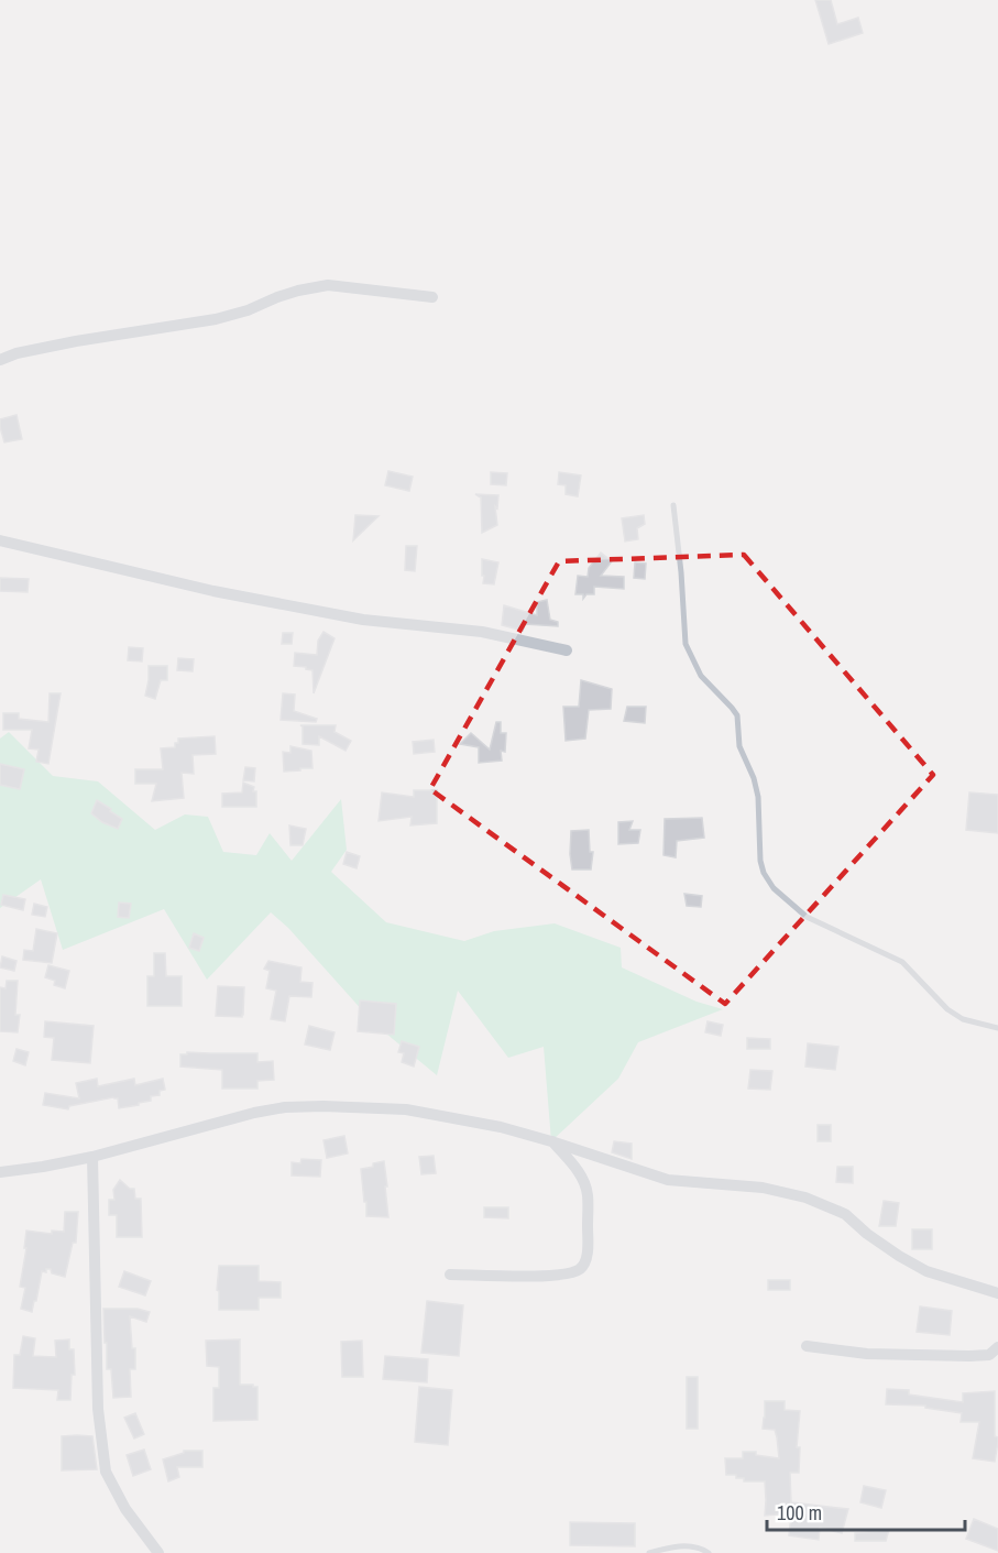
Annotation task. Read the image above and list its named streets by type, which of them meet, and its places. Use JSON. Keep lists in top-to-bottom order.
{
  "scale_bar": "100 m"
}
